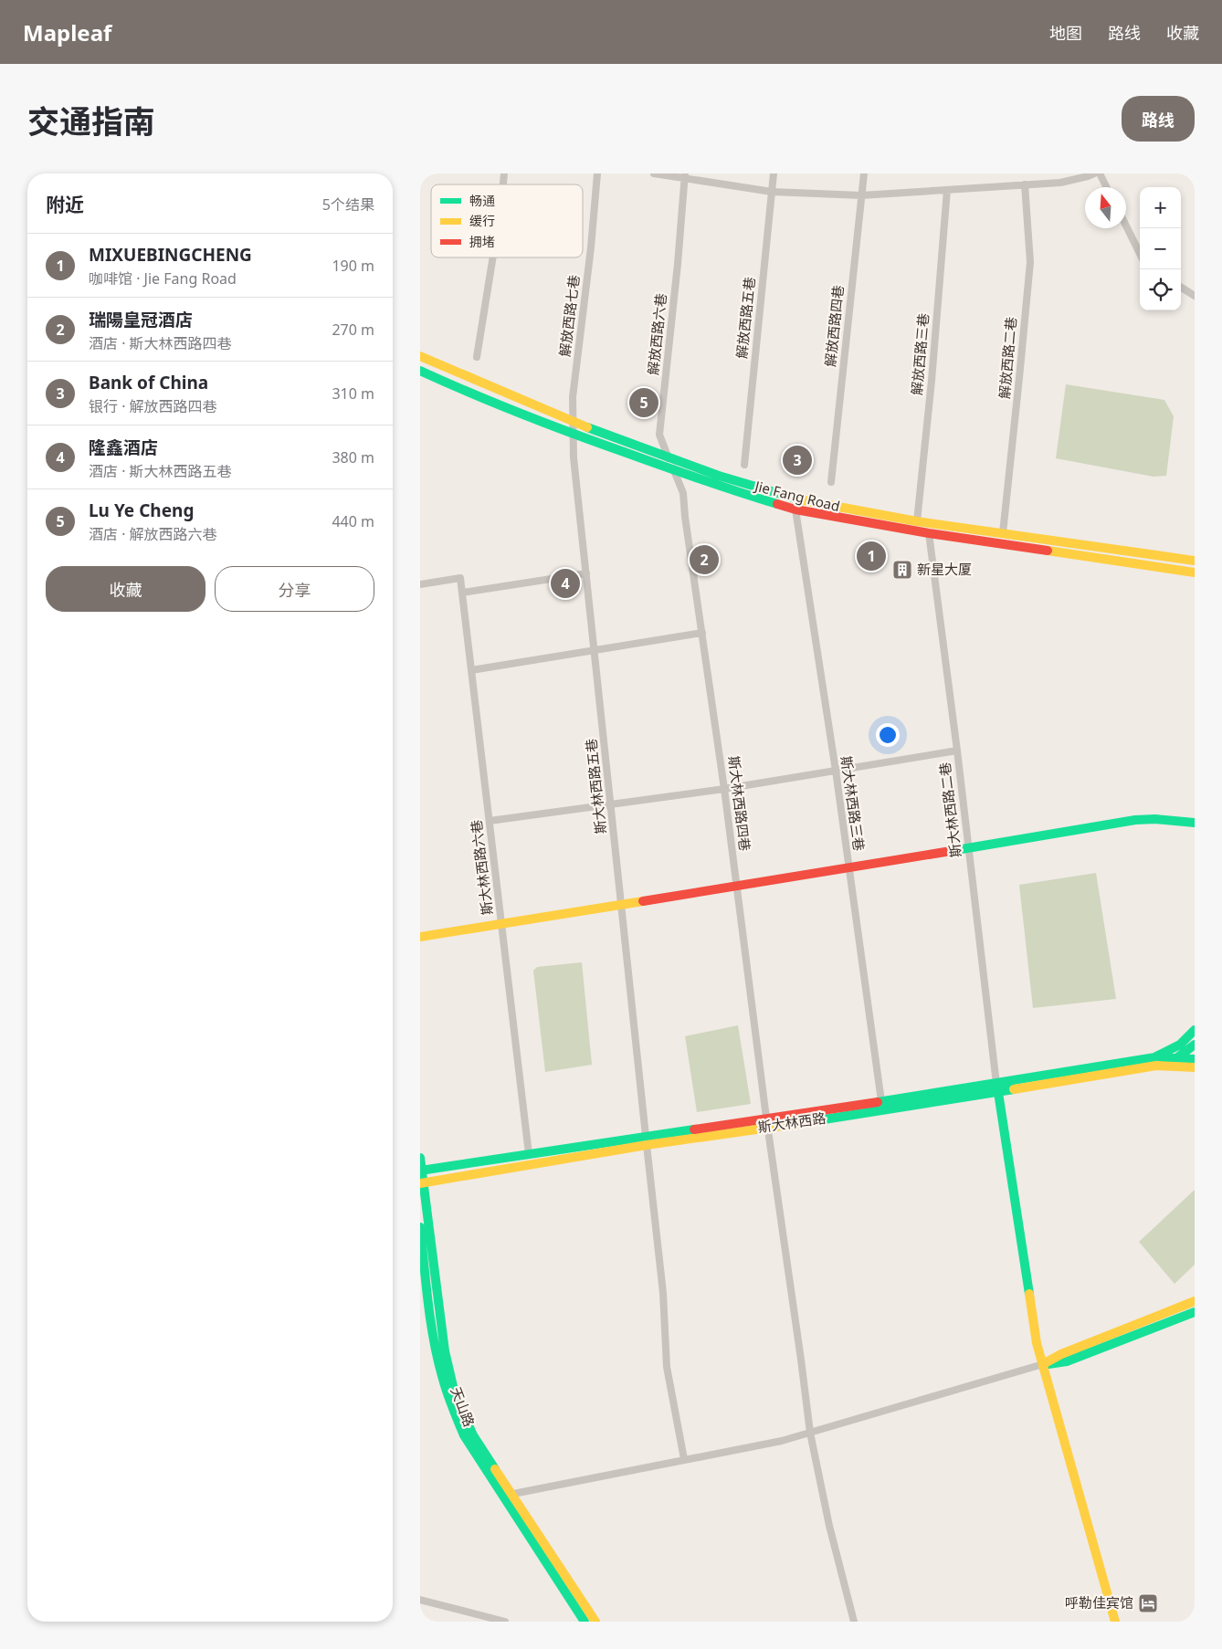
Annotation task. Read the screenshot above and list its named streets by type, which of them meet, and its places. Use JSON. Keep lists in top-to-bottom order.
{
  "streets": {
    "main road": ["Jie Fang Road", "斯大林西路", "天山路"],
    "street": [
      "解放西路七巷",
      "解放西路五巷",
      "解放西路四巷",
      "解放西路六巷",
      "解放西路三巷",
      "解放西路二巷",
      "斯大林西路五巷",
      "斯大林西路四巷",
      "斯大林西路三巷",
      "斯大林西路二巷",
      "斯大林西路六巷"
    ]
  },
  "crossings": [
    ["解放西路七巷", "Jie Fang Road"],
    ["解放西路七巷", "斯大林西路五巷"],
    ["解放西路六巷", "Jie Fang Road"],
    ["解放西路六巷", "斯大林西路四巷"],
    ["解放西路三巷", "Jie Fang Road"],
    ["解放西路二巷", "Jie Fang Road"],
    ["Jie Fang Road", "斯大林西路五巷"],
    ["Jie Fang Road", "斯大林西路三巷"],
    ["Jie Fang Road", "斯大林西路二巷"],
    ["斯大林西路五巷", "斯大林西路"],
    ["斯大林西路四巷", "斯大林西路"],
    ["斯大林西路三巷", "斯大林西路"],
    ["斯大林西路二巷", "斯大林西路"],
    ["斯大林西路六巷", "斯大林西路"],
    ["斯大林西路", "天山路"]
  ],
  "places": {
    "building": ["新星大厦"],
    "hotel": ["呼勒佳宾馆"]
  },
  "legend": ["畅通", "缓行", "拥堵"],
  "north": "top",
  "page": {
    "header": "Mapleaf",
    "nav": ["地图", "路线", "收藏"],
    "title": "交通指南",
    "buttons": [
      "路线",
      ["收藏", "分享"]
    ],
    "heading": ["附近", "5个结果"],
    "map_buttons": ["+", "−"],
    "list": [
      {
        "mark": "1",
        "name": "MIXUEBINGCHENG",
        "note": "咖啡馆 · Jie Fang Road",
        "value": "190 m"
      },
      {
        "mark": "2",
        "name": "瑞陽皇冠酒店",
        "note": "酒店 · 斯大林西路四巷",
        "value": "270 m"
      },
      {
        "mark": "3",
        "name": "Bank of China",
        "note": "银行 · 解放西路四巷",
        "value": "310 m"
      },
      {
        "mark": "4",
        "name": "隆鑫酒店",
        "note": "酒店 · 斯大林西路五巷",
        "value": "380 m"
      },
      {
        "mark": "5",
        "name": "Lu Ye Cheng",
        "note": "酒店 · 解放西路六巷",
        "value": "440 m"
      }
    ],
    "pins": [
      "5",
      "3",
      "1",
      "2",
      "4"
    ]
  }
}
